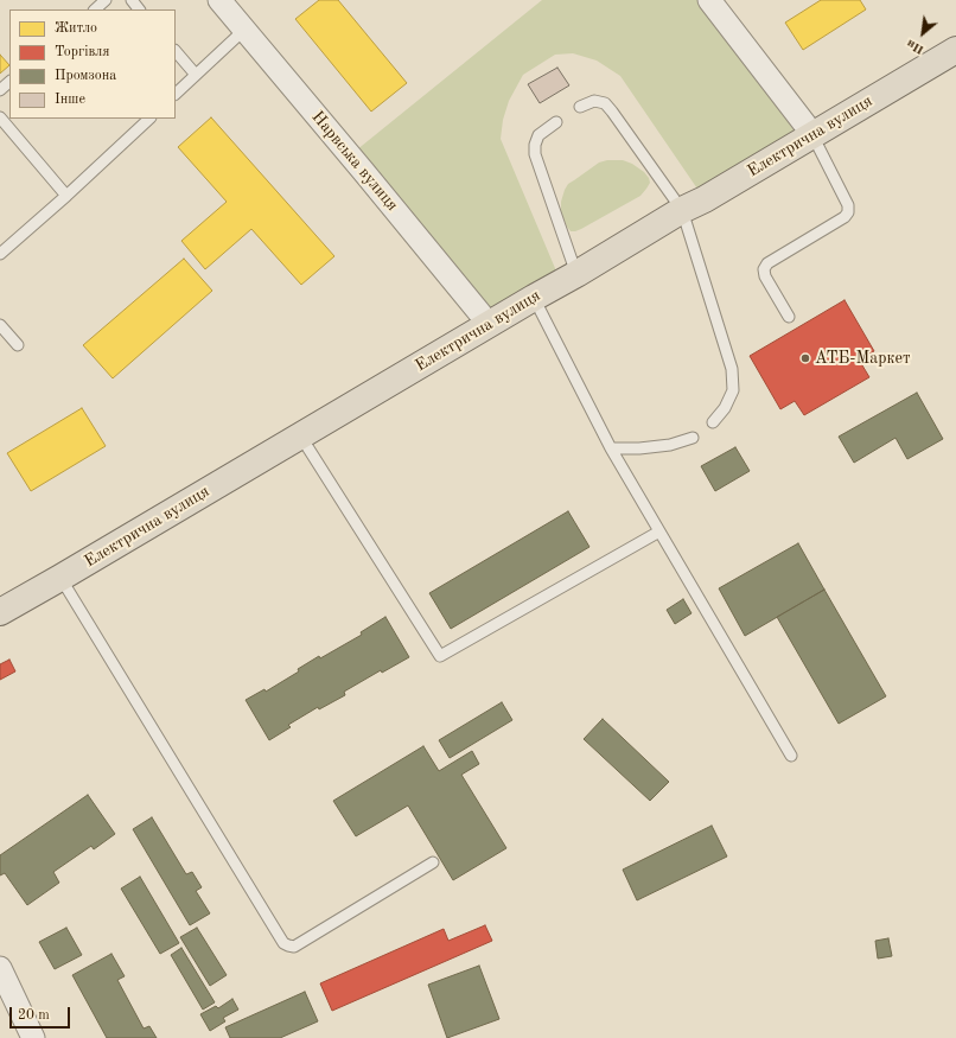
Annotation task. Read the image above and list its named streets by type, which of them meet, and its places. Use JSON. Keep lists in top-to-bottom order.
{
  "streets": {
    "main road": ["Електрична вулиця"],
    "street": ["Нарвська вулиця"]
  },
  "crossings": [
    ["Електрична вулиця", "Нарвська вулиця"]
  ],
  "places": ["АТБ-Маркет"],
  "legend": [
    "Житло",
    "Торгівля",
    "Промзона",
    "Інше"
  ],
  "scale_bar": "20 m",
  "north": "bottom left"
}
